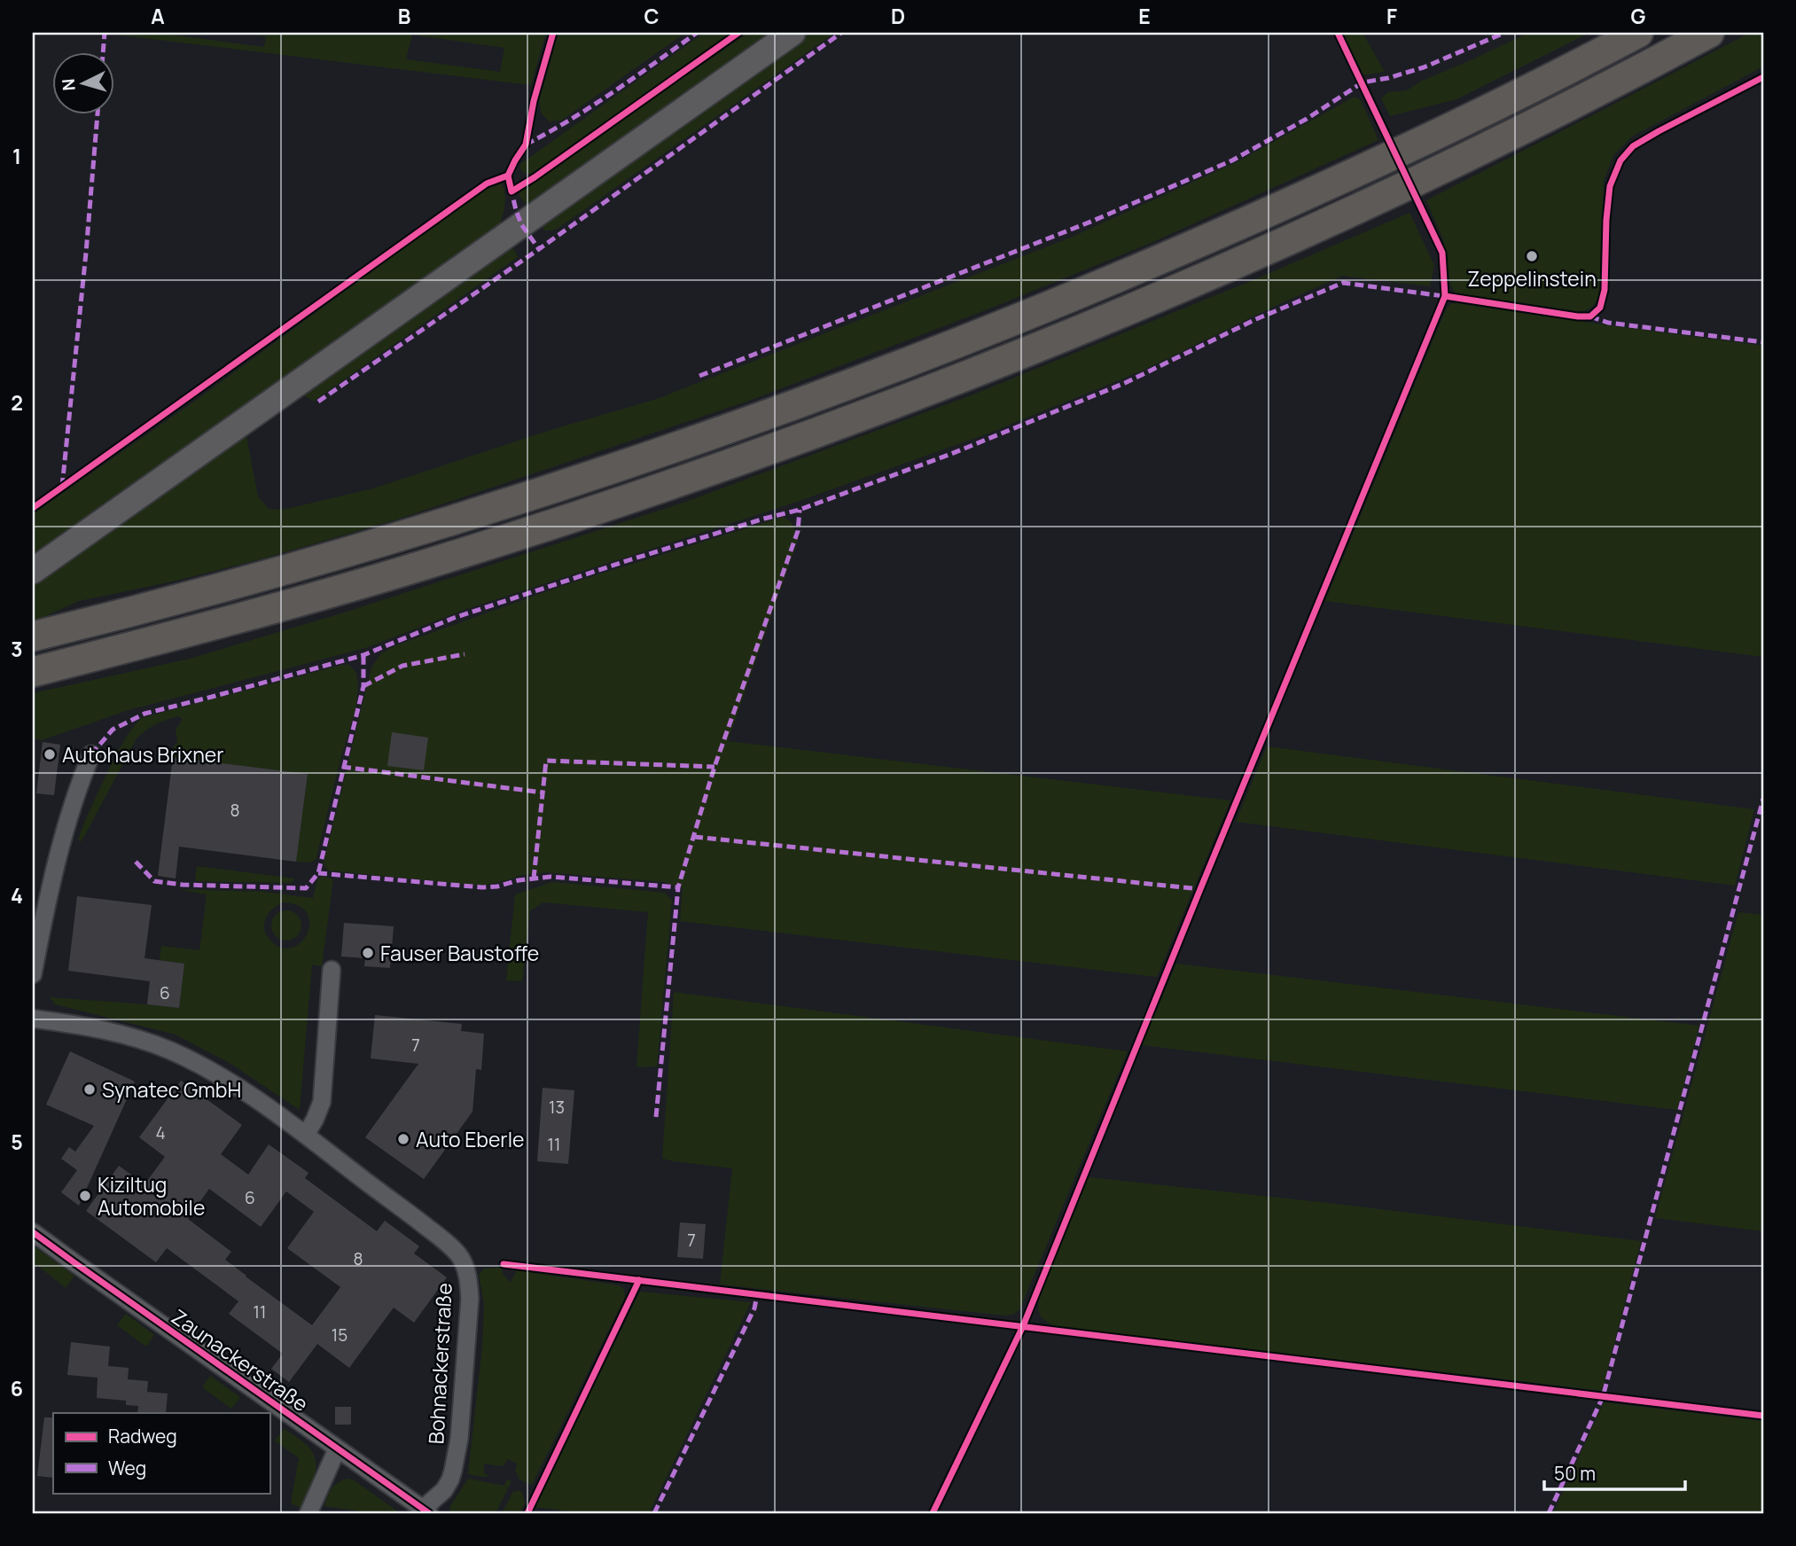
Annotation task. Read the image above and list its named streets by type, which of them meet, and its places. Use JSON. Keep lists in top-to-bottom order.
{
  "streets": {
    "street": ["Zaunackerstraße", "Bohnackerstraße"]
  },
  "crossings": [
    ["Zaunackerstraße", "Bohnackerstraße"]
  ],
  "places": [
    "Zeppelinstein",
    "Autohaus Brixner",
    "Fauser Baustoffe",
    "Synatec GmbH",
    "Auto Eberle",
    "Kiziltug Automobile"
  ],
  "house_numbers": [
    "8",
    "6",
    "7",
    "13",
    "4",
    "11",
    "6",
    "7",
    "8",
    "11",
    "15"
  ],
  "legend": ["Radweg", "Weg"],
  "scale_bar": "50 m",
  "north": "left",
  "grid": {
    "columns": [
      "A",
      "B",
      "C",
      "D",
      "E",
      "F",
      "G"
    ],
    "rows": [
      "1",
      "2",
      "3",
      "4",
      "5",
      "6"
    ]
  }
}
